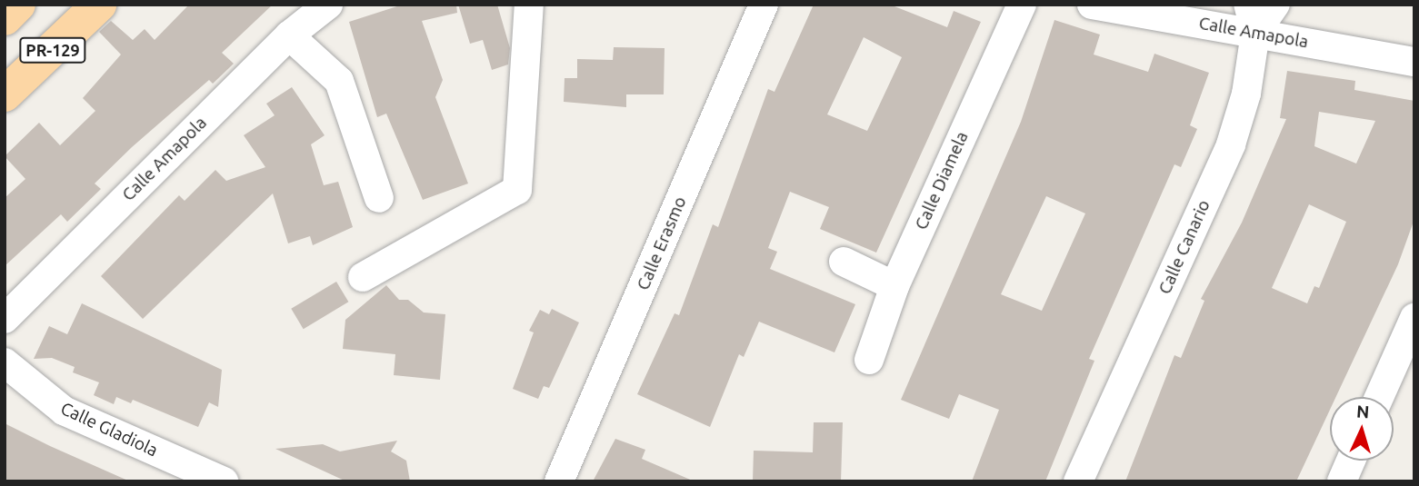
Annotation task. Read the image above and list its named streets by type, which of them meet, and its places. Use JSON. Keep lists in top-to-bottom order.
{
  "streets": {
    "main road": ["PR-129"],
    "street": [
      "Calle Amapola",
      "Calle Diamela",
      "Calle Erasmo",
      "Calle Canario",
      "Calle Gladiola"
    ]
  },
  "crossings": [
    ["Calle Amapola", "Calle Canario"]
  ],
  "north": "top"
}
